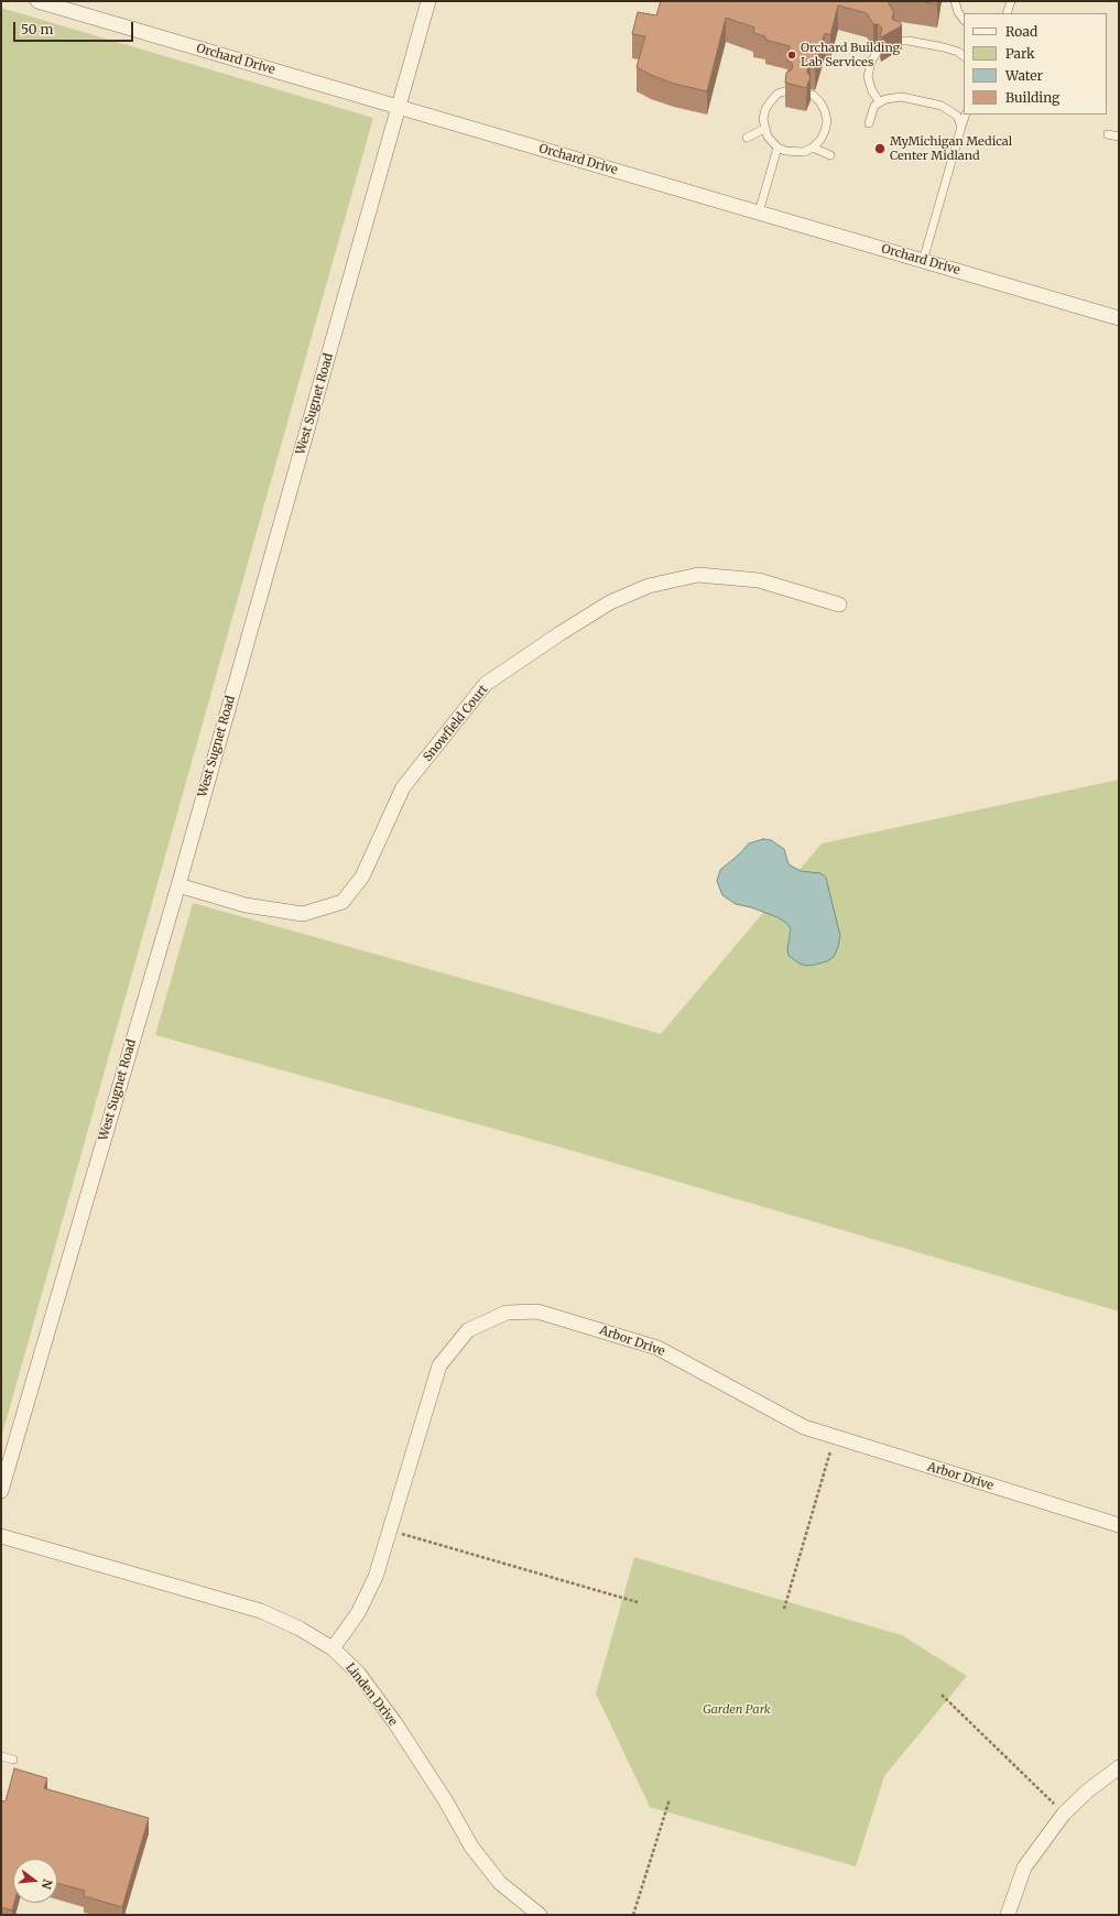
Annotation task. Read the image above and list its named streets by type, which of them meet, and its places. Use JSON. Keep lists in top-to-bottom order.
{
  "streets": {
    "street": [
      "Orchard Drive",
      "West Sugnet Road",
      "Snowfield Court",
      "Arbor Drive",
      "Linden Drive"
    ]
  },
  "crossings": [
    ["Orchard Drive", "West Sugnet Road"],
    ["West Sugnet Road", "Snowfield Court"],
    ["Arbor Drive", "Linden Drive"]
  ],
  "parks": ["Garden Park"],
  "places": ["Orchard Building Lab Services", "MyMichigan Medical Center Midland"],
  "legend": [
    "Road",
    "Park",
    "Water",
    "Building"
  ],
  "scale_bar": "50 m",
  "north": "right"
}
